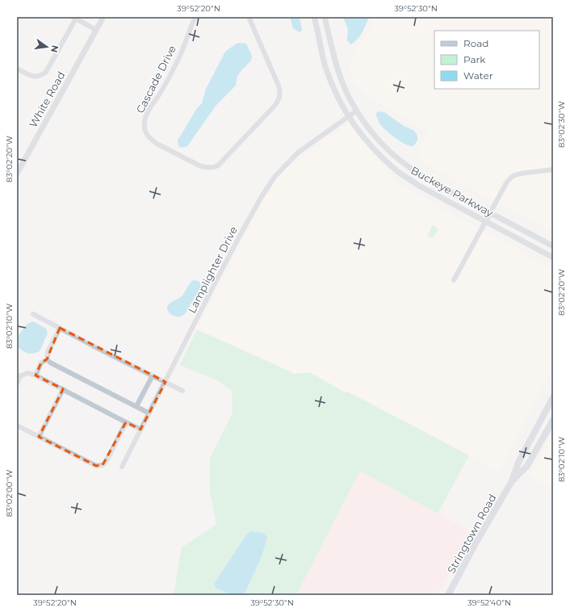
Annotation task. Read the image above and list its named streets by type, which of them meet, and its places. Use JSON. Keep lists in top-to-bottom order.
{
  "streets": {
    "main road": ["Stringtown Road"],
    "street": [
      "Cascade Drive",
      "White Road",
      "Buckeye Parkway",
      "Lamplighter Drive"
    ]
  },
  "crossings": [
    ["Buckeye Parkway", "Lamplighter Drive"]
  ],
  "legend": ["Road", "Park", "Water"],
  "north": "right",
  "coordinates": [
    "39°52'20\"N",
    "39°52'30\"N",
    "83°02'30\"W",
    "83°02'20\"W",
    "83°02'10\"W",
    "83°02'00\"W",
    "39°52'40\"N"
  ]
}
